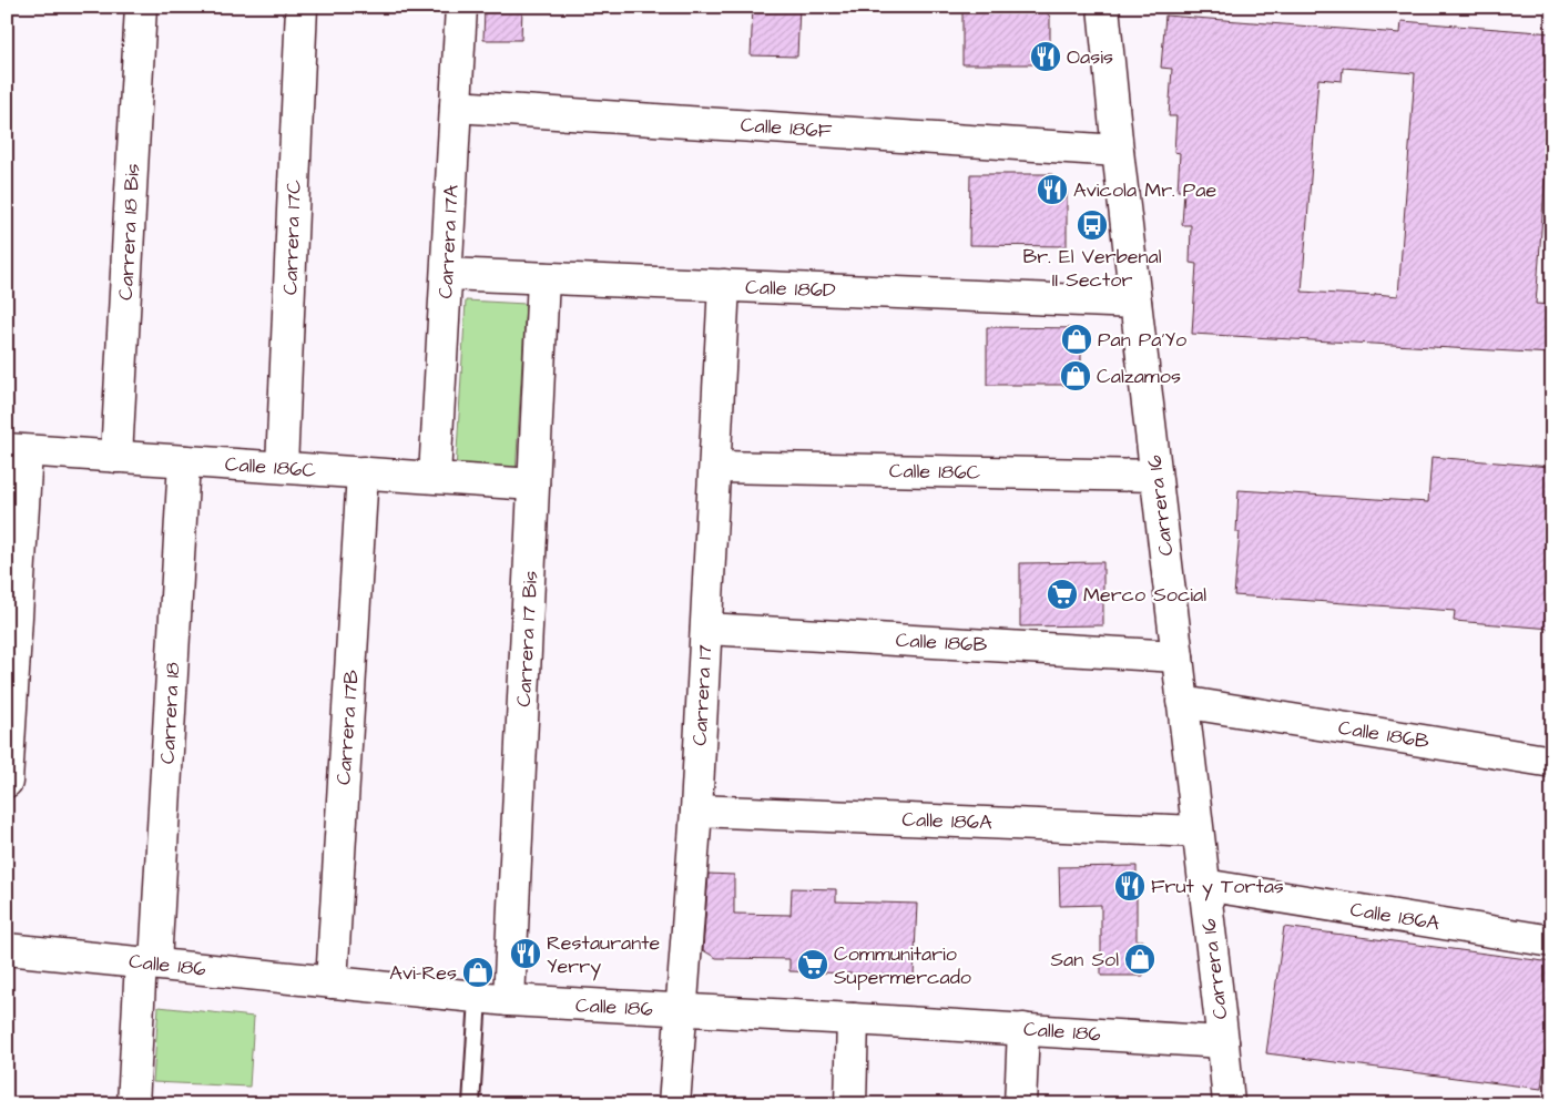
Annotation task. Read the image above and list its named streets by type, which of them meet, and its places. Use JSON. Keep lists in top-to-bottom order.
{
  "streets": {
    "street": [
      "Calle 186F",
      "Carrera 18 Bis",
      "Carrera 17C",
      "Carrera 17A",
      "Calle 186D",
      "Calle 186C",
      "Carrera 16",
      "Carrera 17 Bis",
      "Calle 186B",
      "Carrera 17",
      "Carrera 18",
      "Carrera 17B",
      "Calle 186A",
      "Calle 186"
    ]
  },
  "crossings": [
    ["Calle 186F", "Carrera 17A"],
    ["Calle 186F", "Carrera 16"],
    ["Carrera 18 Bis", "Calle 186C"],
    ["Carrera 17C", "Calle 186C"],
    ["Carrera 17A", "Calle 186D"],
    ["Carrera 17A", "Calle 186C"],
    ["Calle 186D", "Carrera 16"],
    ["Calle 186D", "Carrera 17 Bis"],
    ["Calle 186D", "Carrera 17"],
    ["Calle 186C", "Carrera 16"],
    ["Calle 186C", "Carrera 17 Bis"],
    ["Calle 186C", "Carrera 17"],
    ["Calle 186C", "Carrera 18"],
    ["Calle 186C", "Carrera 17B"],
    ["Carrera 16", "Calle 186B"],
    ["Carrera 16", "Calle 186A"],
    ["Carrera 16", "Calle 186"],
    ["Carrera 17 Bis", "Calle 186"],
    ["Calle 186B", "Carrera 17"],
    ["Carrera 17", "Calle 186A"],
    ["Carrera 17", "Calle 186"],
    ["Carrera 18", "Calle 186"],
    ["Carrera 17B", "Calle 186"]
  ],
  "places": {
    "restaurant": [
      "Oasis",
      "Avicola Mr. Pae",
      "Frut y Tortas",
      "Restaurante Yerry"
    ],
    "bus stop": ["Br. El Verbenal II Sector"],
    "shop": [
      "Pan Pa'Yo",
      "Calzamos",
      "San Sol",
      "Avi-Res"
    ],
    "supermarket": ["Merco Social", "Communitario Supermercado"]
  }
}
